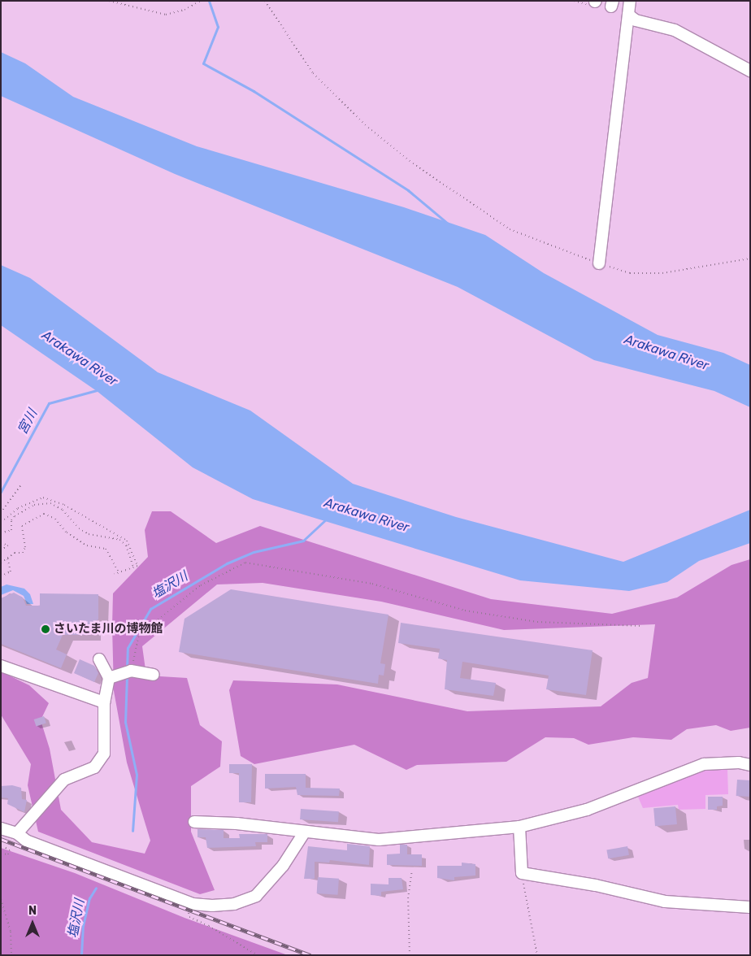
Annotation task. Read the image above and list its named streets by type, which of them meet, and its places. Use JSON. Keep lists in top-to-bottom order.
{
  "water": ["Arakawa River", "宮川", "塩沢川"],
  "places": ["さいたま川の博物館"],
  "north": "top"
}
